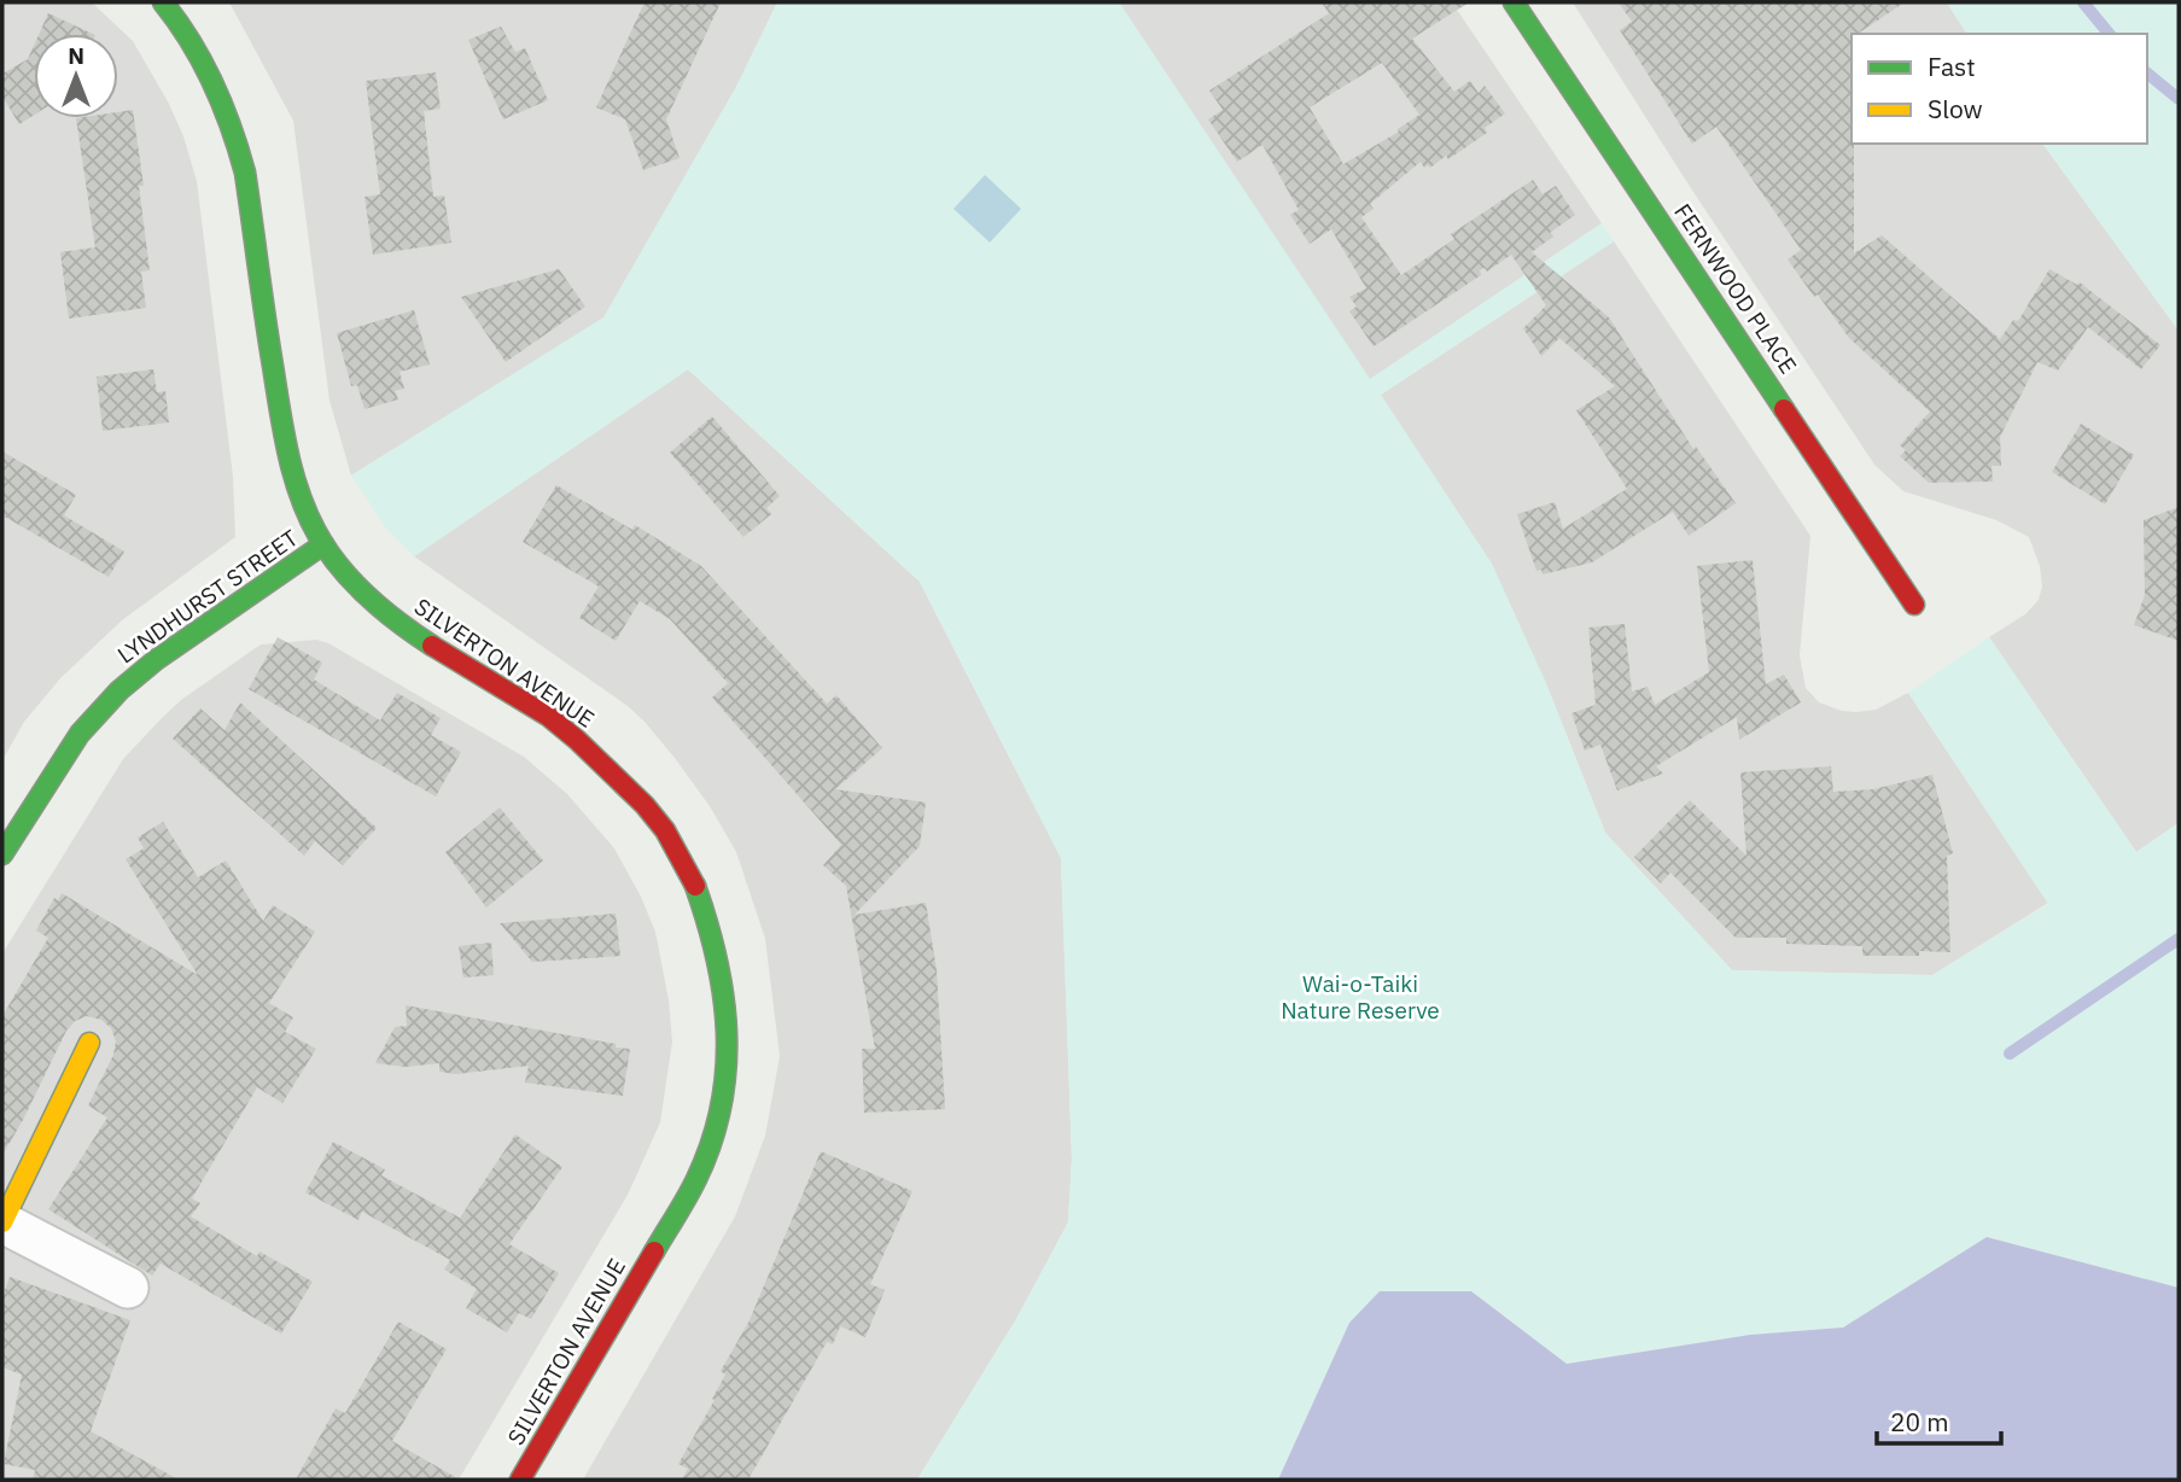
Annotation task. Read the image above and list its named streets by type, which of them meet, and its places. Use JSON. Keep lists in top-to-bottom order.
{
  "streets": {
    "street": ["FERNWOOD PLACE", "LYNDHURST STREET", "SILVERTON AVENUE"]
  },
  "crossings": [
    ["LYNDHURST STREET", "SILVERTON AVENUE"]
  ],
  "parks": ["Wai-o-Taiki Nature Reserve"],
  "legend": ["Fast", "Slow"],
  "scale_bar": "20 m",
  "north": "top"
}
